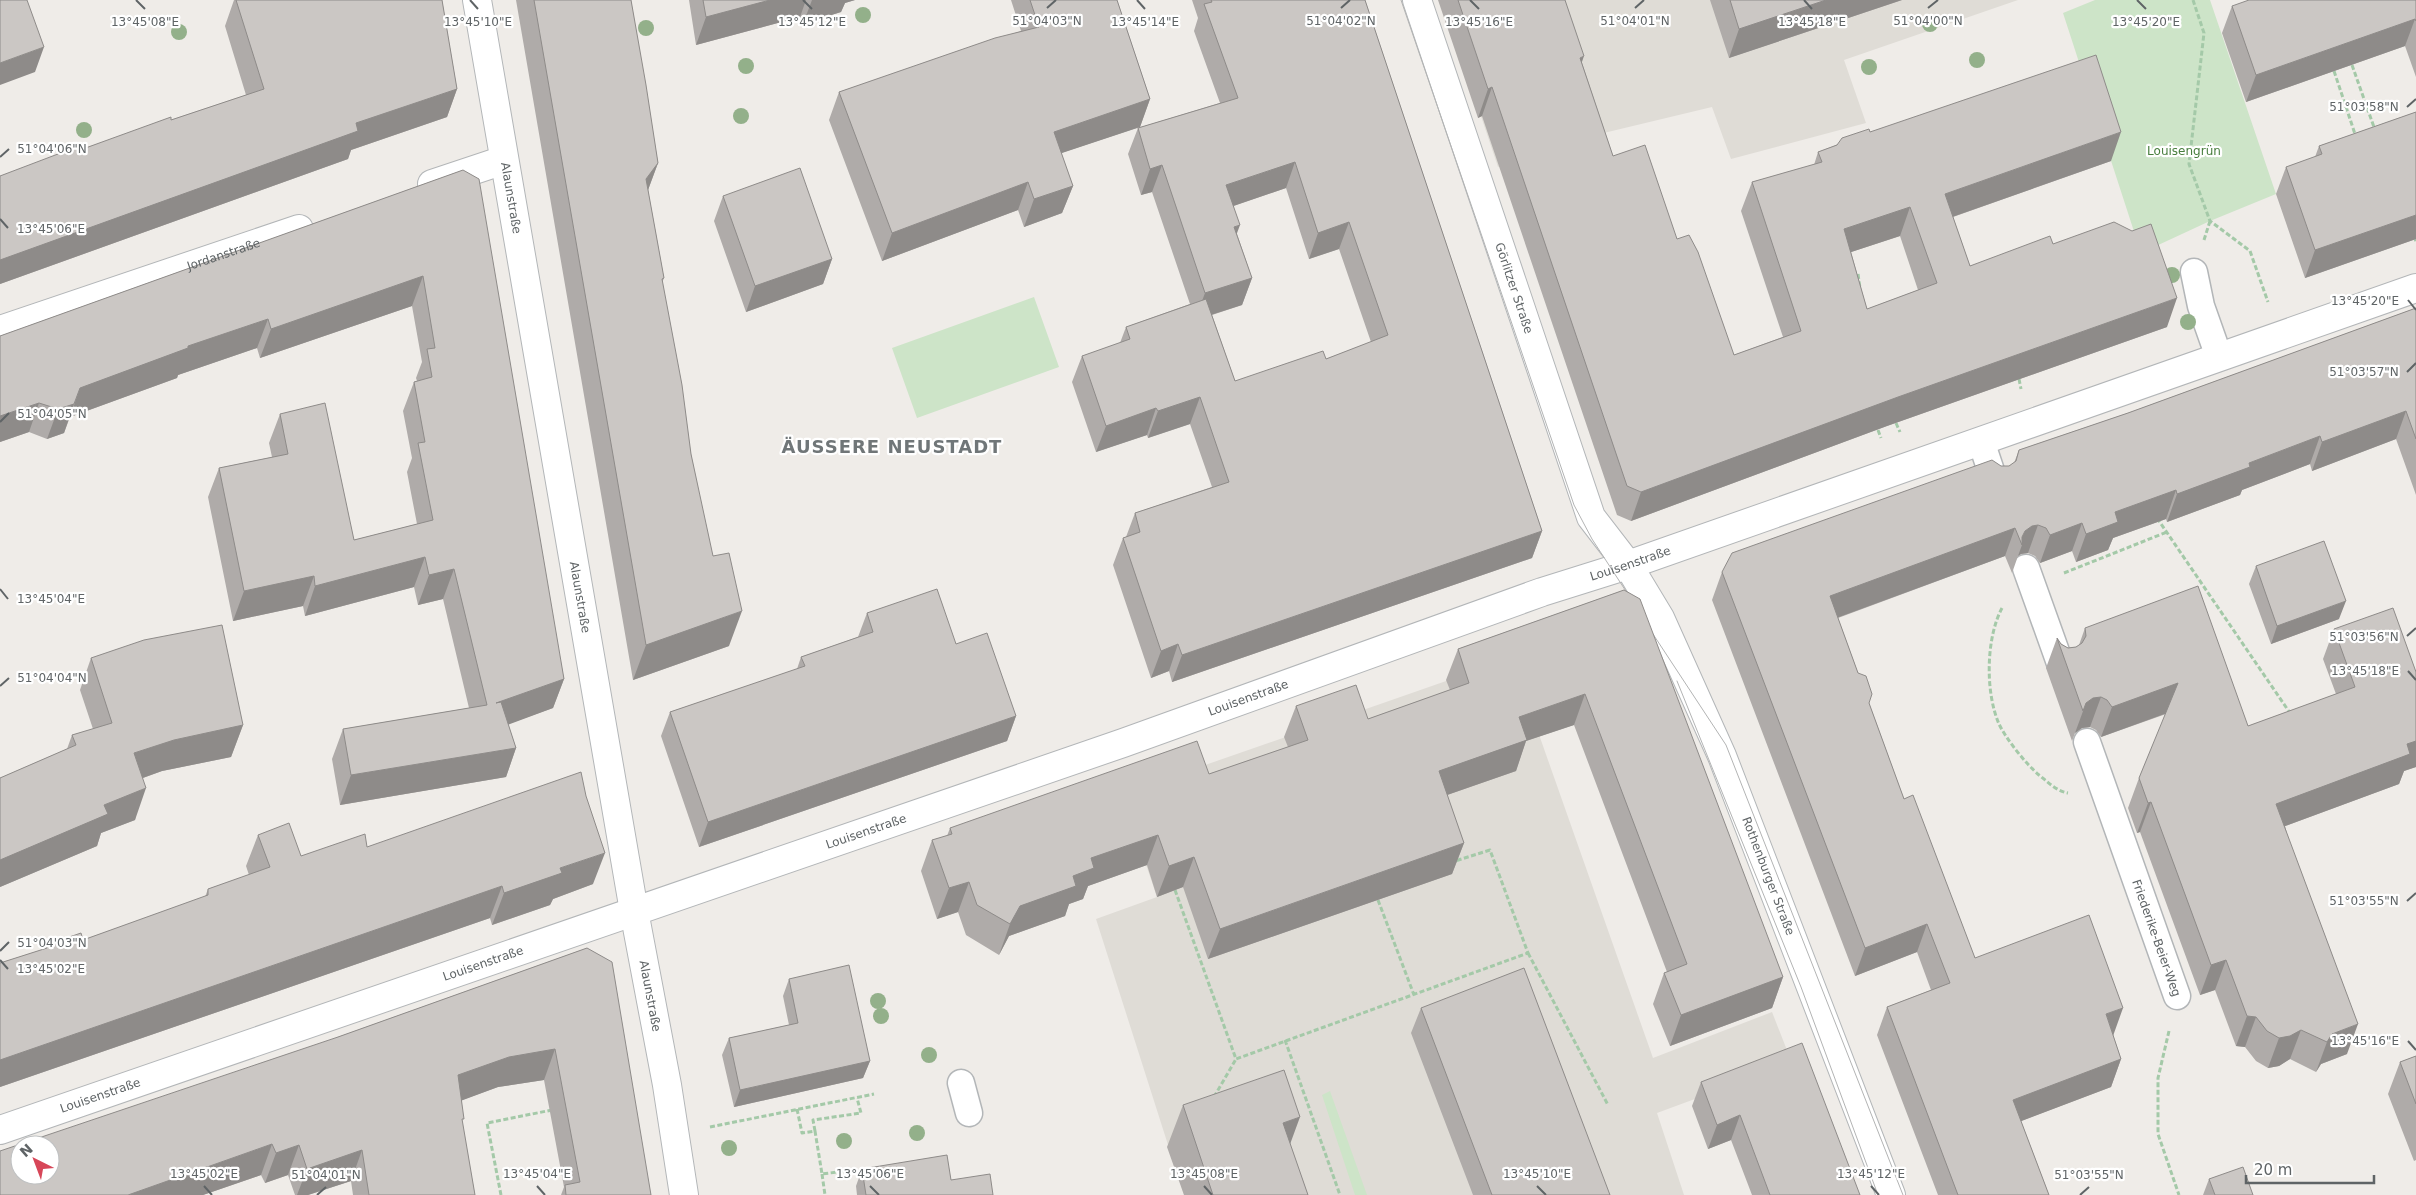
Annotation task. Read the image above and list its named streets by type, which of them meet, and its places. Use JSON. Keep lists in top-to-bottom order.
{
  "streets": {
    "street": [
      "Alaunstraße",
      "Jordanstraße",
      "Görlitzer Straße",
      "Louisenstraße",
      "Rothenburger Straße"
    ],
    "lane": ["Friederike-Beier-Weg"]
  },
  "crossings": [
    ["Alaunstraße", "Louisenstraße"],
    ["Görlitzer Straße", "Louisenstraße"],
    ["Görlitzer Straße", "Rothenburger Straße"],
    ["Louisenstraße", "Rothenburger Straße"]
  ],
  "districts": ["ÄUSSERE NEUSTADT"],
  "parks": ["Louisengrün"],
  "scale_bar": "20 m",
  "north": "top left",
  "coordinates": [
    "51°04'03\"N",
    "51°04'02\"N",
    "51°04'01\"N",
    "51°04'00\"N",
    "13°45'08\"E",
    "13°45'10\"E",
    "13°45'12\"E",
    "13°45'14\"E",
    "13°45'18\"E",
    "13°45'16\"E",
    "13°45'20\"E",
    "51°03'58\"N",
    "51°04'06\"N",
    "13°45'06\"E",
    "51°03'57\"N",
    "51°04'05\"N",
    "13°45'04\"E",
    "51°03'56\"N",
    "51°04'04\"N",
    "51°03'55\"N",
    "13°45'02\"E"
  ]
}
